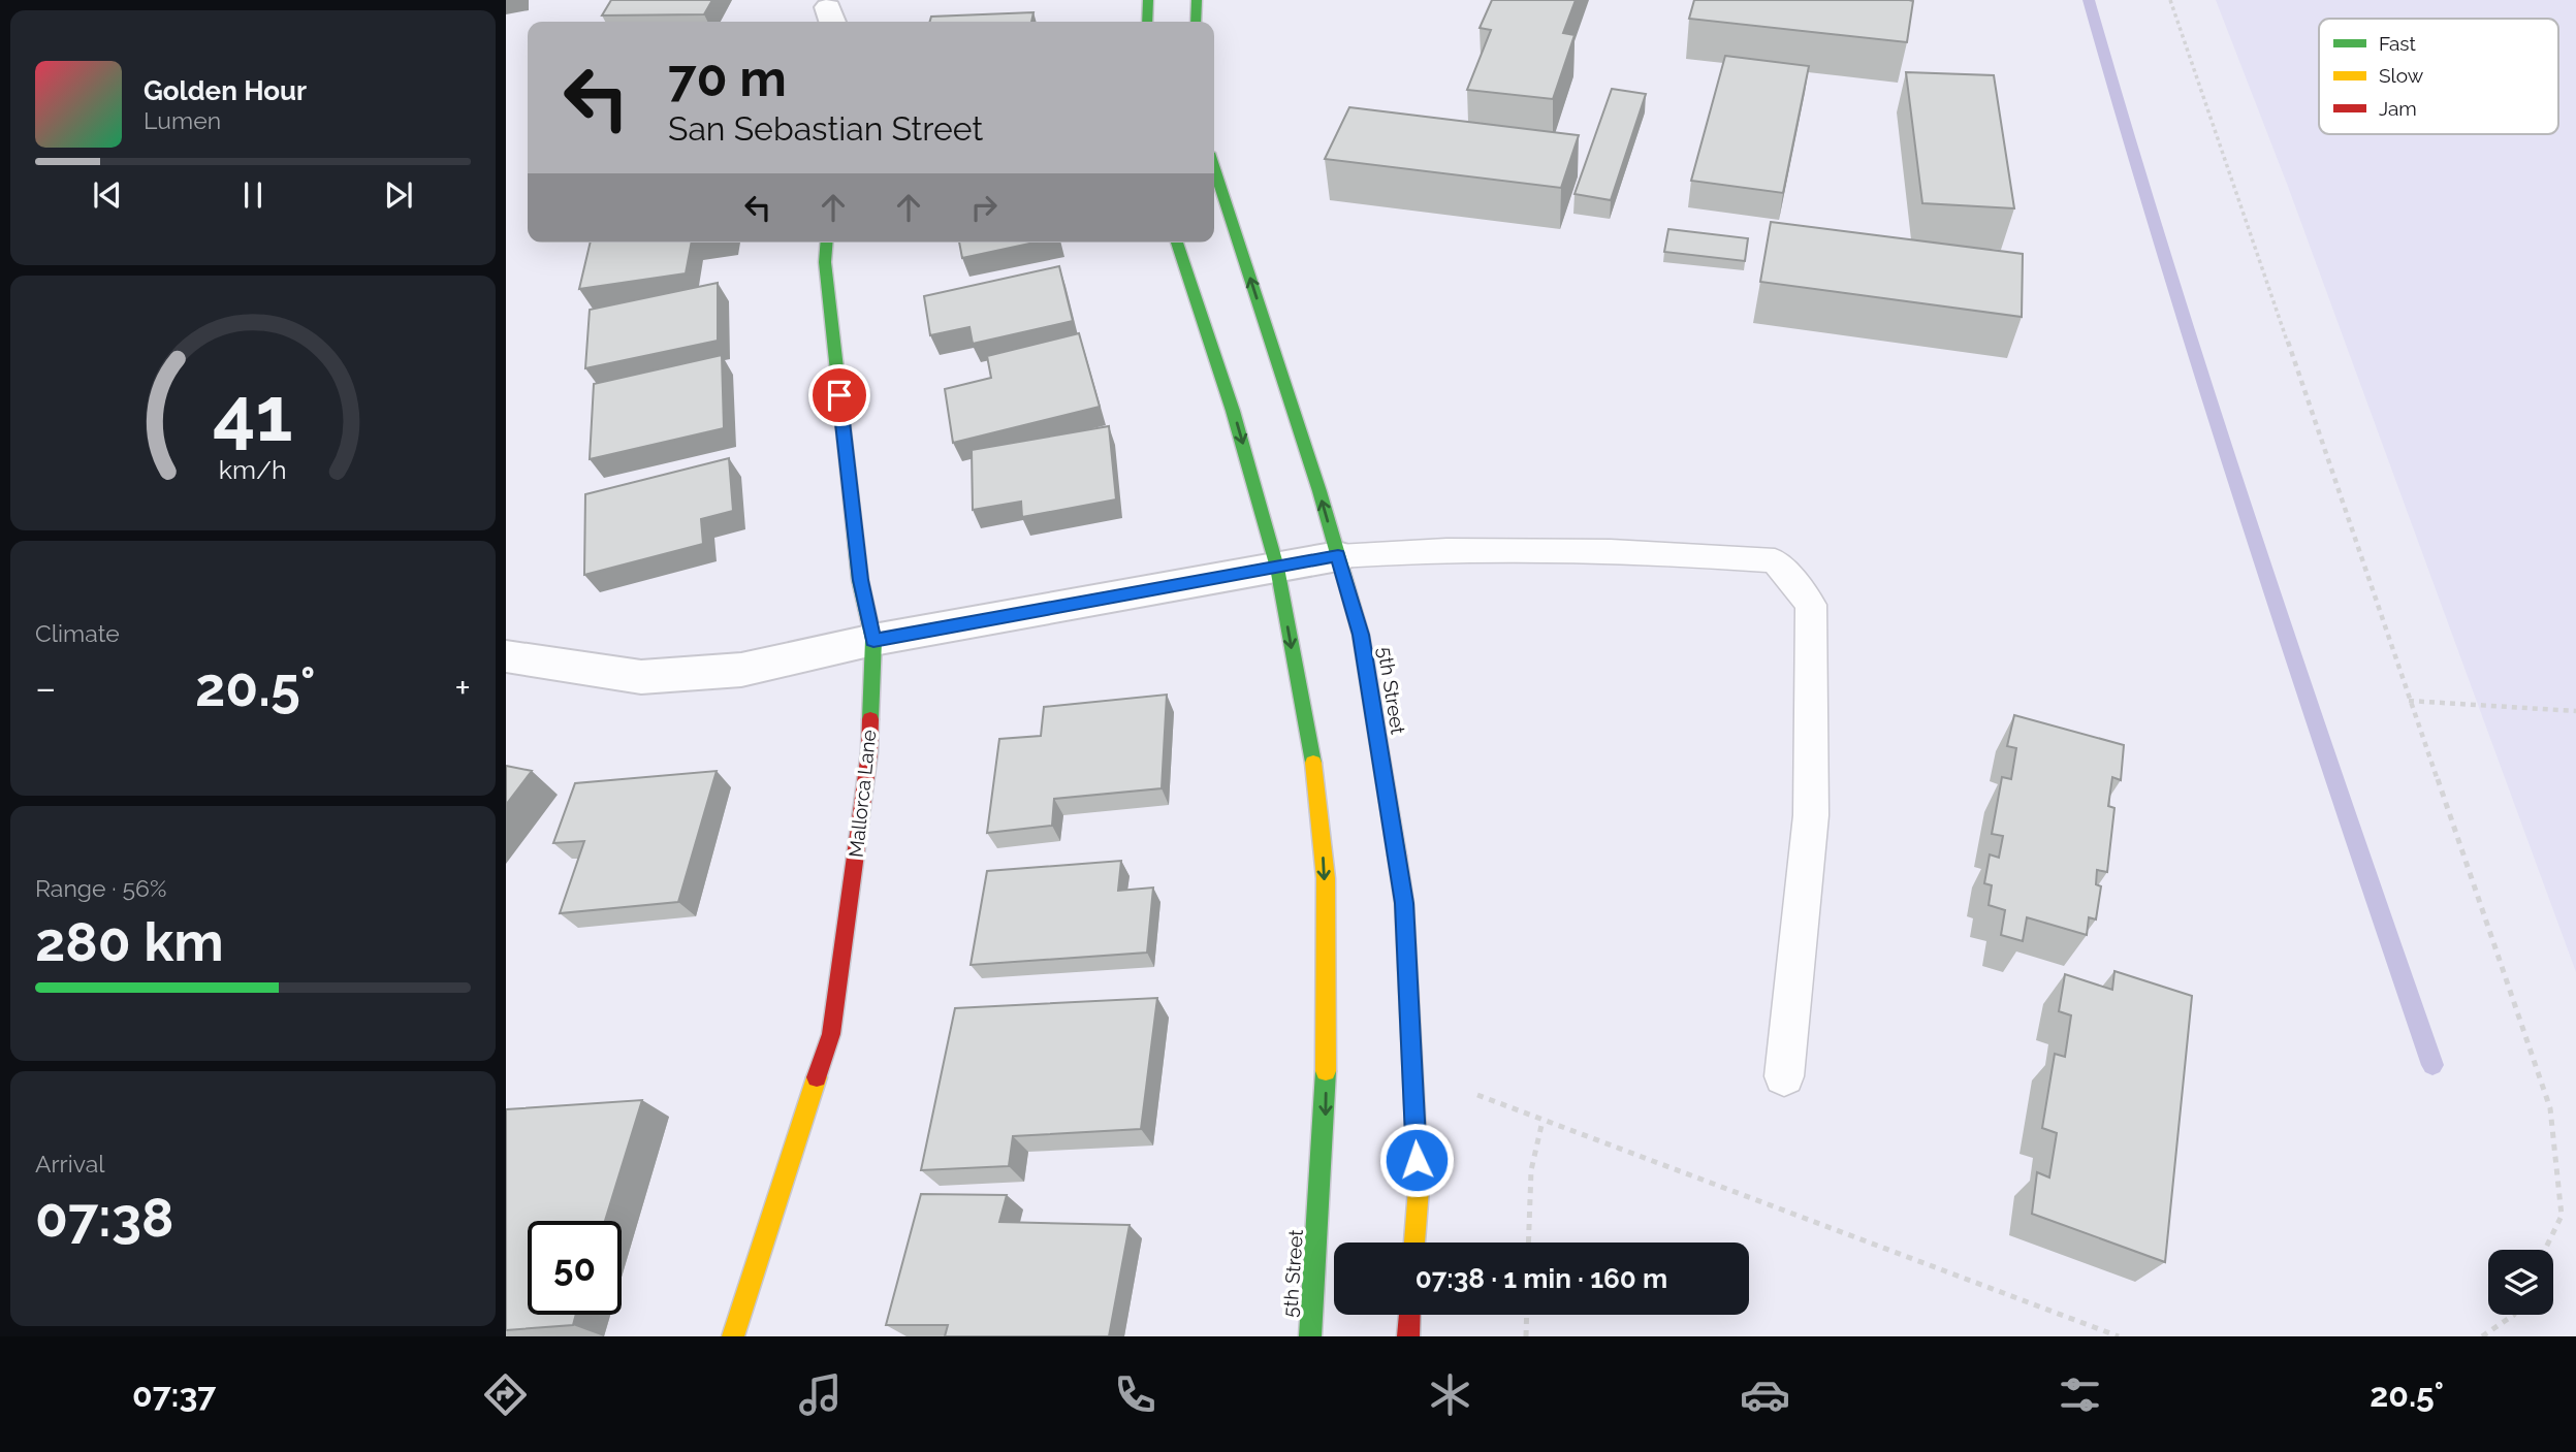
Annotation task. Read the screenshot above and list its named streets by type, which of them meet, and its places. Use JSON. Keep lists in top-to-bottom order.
{
  "streets": {
    "main road": ["5th Street", "Mallorca Lane"]
  },
  "legend": ["Fast", "Slow", "Jam"],
  "page": {
    "turn": ["70 m", "San Sebastian Street"],
    "song": ["Golden Hour", "Lumen"],
    "tile": [
      "Climate",
      ["Range · 56%", "280 km"],
      ["Arrival", "07:38"]
    ],
    "heat": ["−", "20.5°", "+"],
    "limit": "50",
    "trip": "07:38 · 1 min · 160 m",
    "tabs": ["07:37", "20.5°"],
    "gauge": ["41", "km/h"]
  }
}
